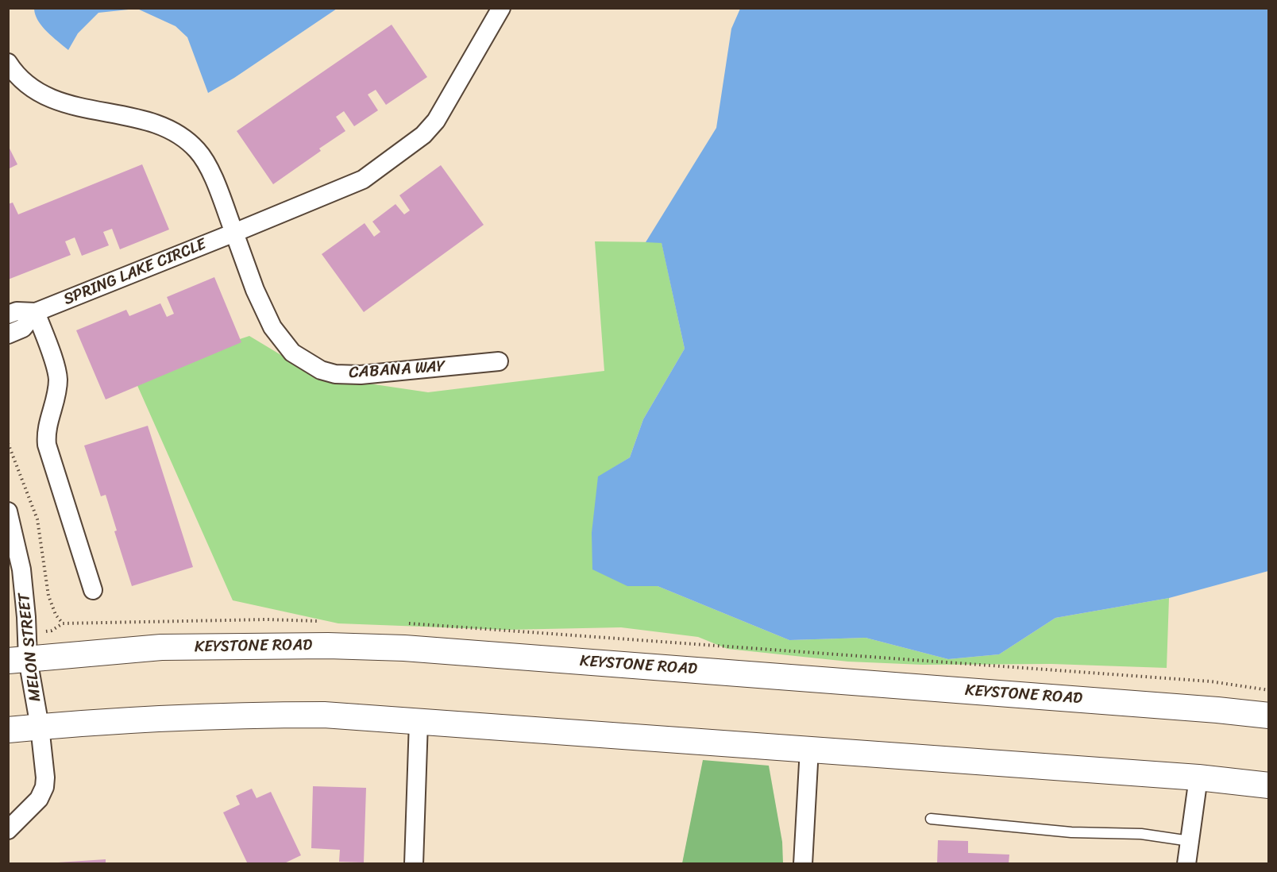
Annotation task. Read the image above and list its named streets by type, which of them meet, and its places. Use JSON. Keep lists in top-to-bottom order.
{
  "streets": {
    "main road": ["KEYSTONE ROAD"],
    "street": ["SPRING LAKE CIRCLE", "CABANA WAY", "MELON STREET"]
  },
  "crossings": [
    ["SPRING LAKE CIRCLE", "CABANA WAY"],
    ["KEYSTONE ROAD", "MELON STREET"]
  ]
}
